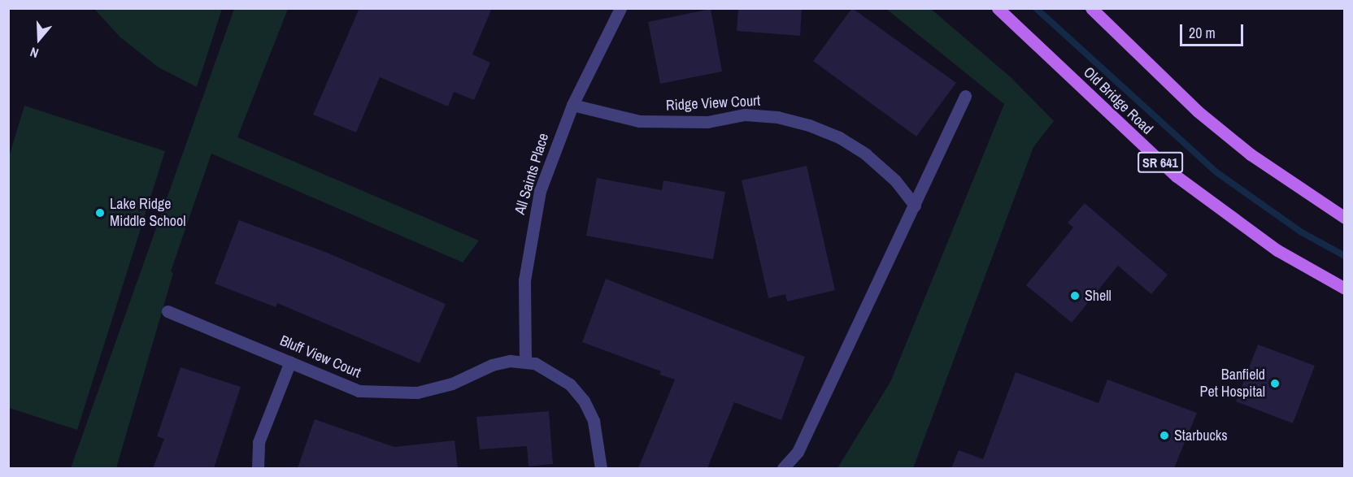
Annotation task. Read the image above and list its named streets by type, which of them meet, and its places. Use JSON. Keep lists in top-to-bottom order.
{
  "streets": {
    "main road": ["Old Bridge Road", "SR 641"],
    "street": ["Ridge View Court", "All Saints Place", "Bluff View Court"]
  },
  "crossings": [
    ["Ridge View Court", "All Saints Place"],
    ["All Saints Place", "Bluff View Court"]
  ],
  "places": [
    "Lake Ridge Middle School",
    "Shell",
    "Banfield Pet Hospital",
    "Starbucks"
  ],
  "scale_bar": "20 m",
  "north": "bottom"
}
